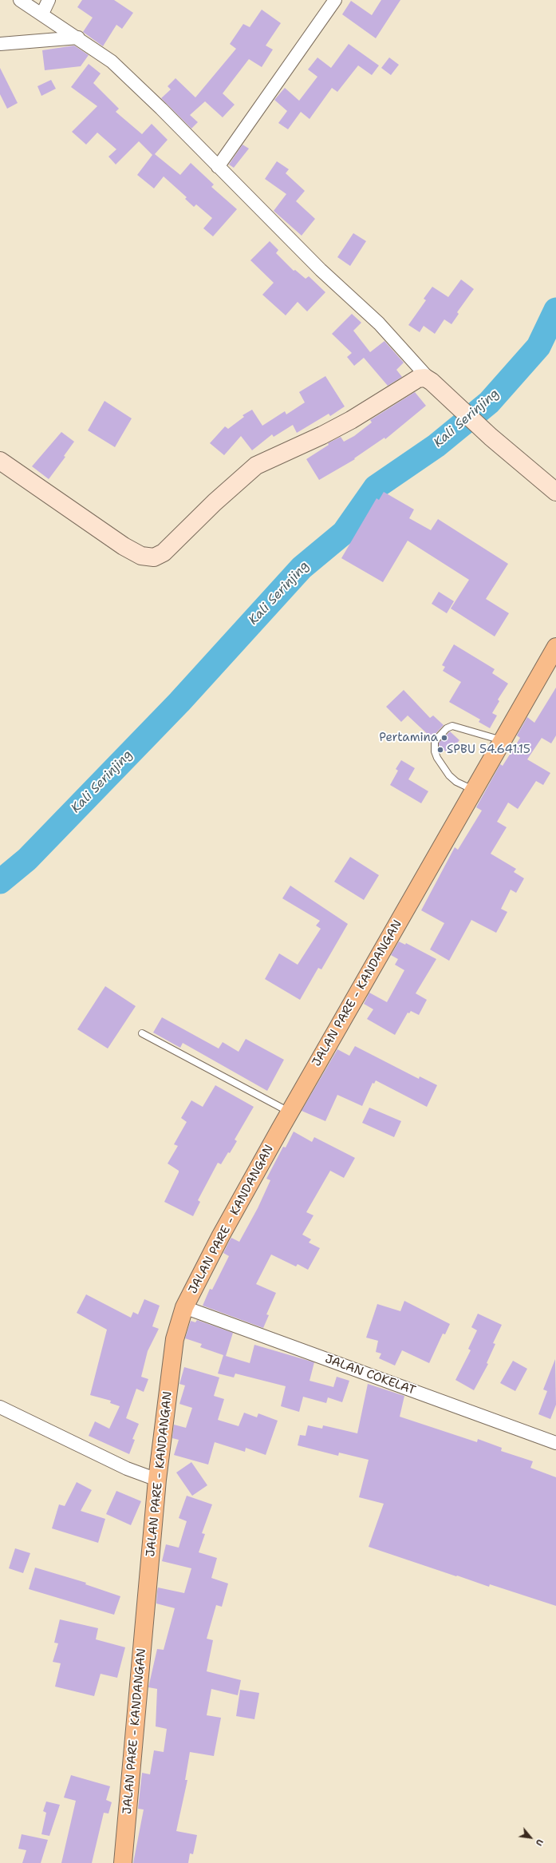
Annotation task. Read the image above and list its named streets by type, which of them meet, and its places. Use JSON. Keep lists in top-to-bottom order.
{
  "streets": {
    "main road": ["JALAN PARE - KANDANGAN"],
    "street": ["JALAN COKELAT"]
  },
  "crossings": [
    ["JALAN PARE - KANDANGAN", "JALAN COKELAT"]
  ],
  "water": ["Kali Serinjing"],
  "places": ["Pertamina", "SPBU 54.641.15"],
  "north": "bottom right"
}
